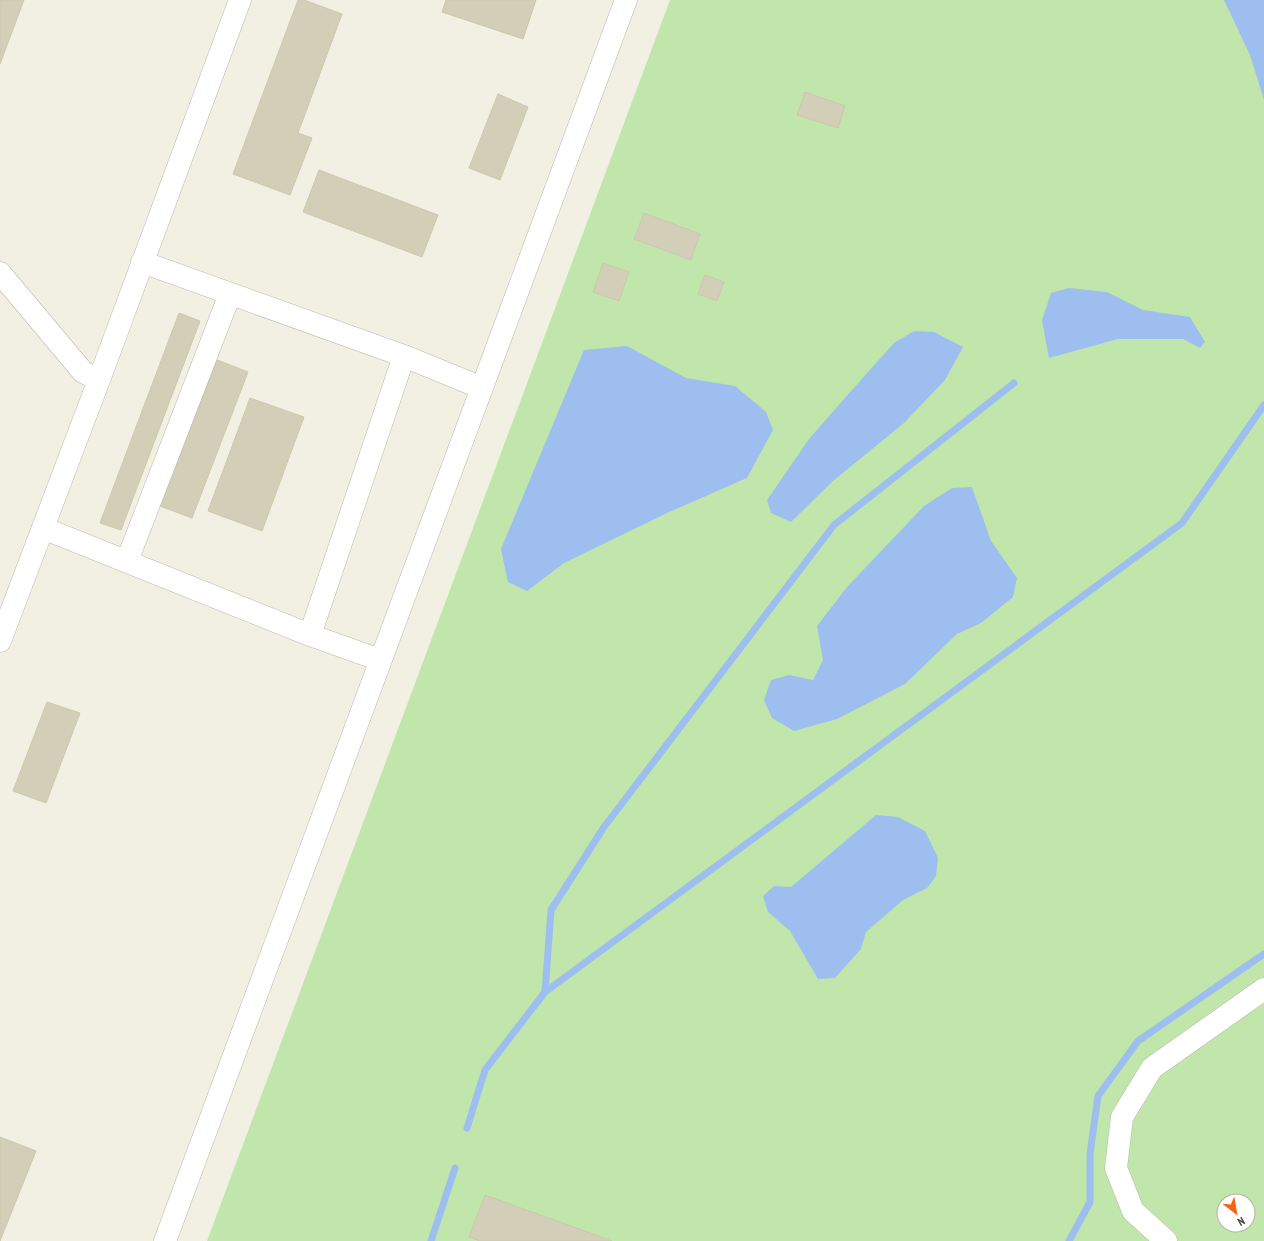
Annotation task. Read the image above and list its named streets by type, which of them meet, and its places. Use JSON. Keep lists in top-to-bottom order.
{
  "north": "bottom right"
}
